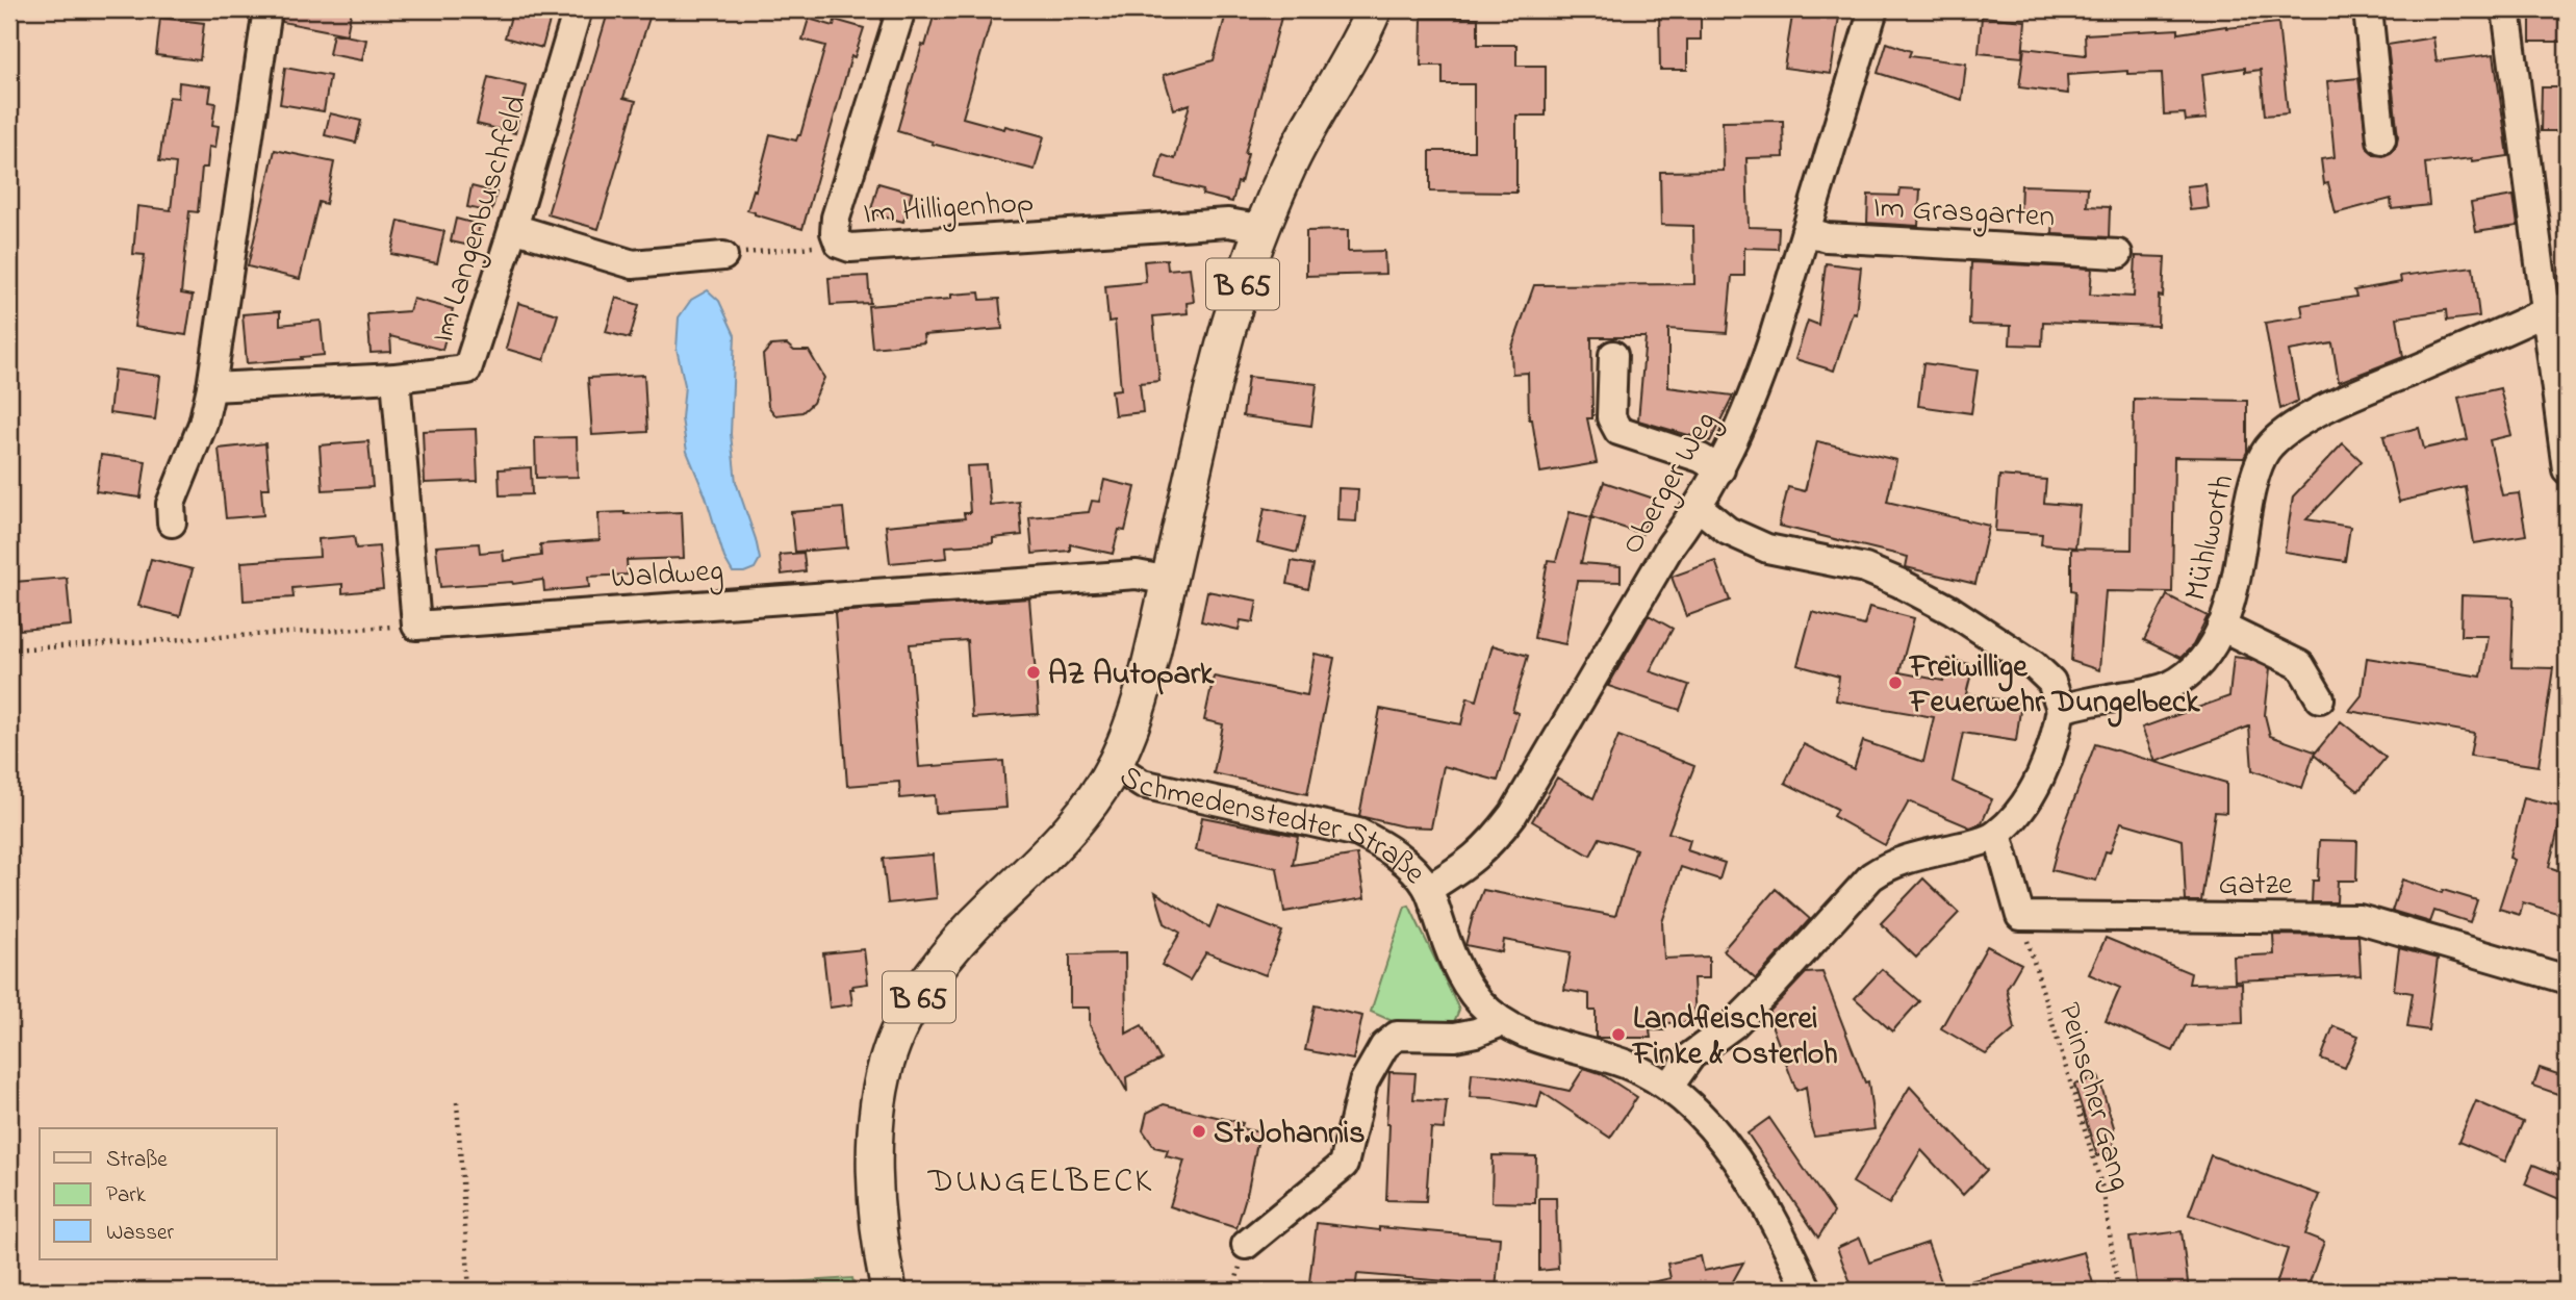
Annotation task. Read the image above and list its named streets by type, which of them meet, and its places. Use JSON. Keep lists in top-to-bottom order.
{
  "streets": {
    "main road": ["B 65", "Schmedenstedter Straße"],
    "street": [
      "Im Hilligenhop",
      "Im Grasgarten",
      "Im Langenbuschfeld",
      "Oberger Weg",
      "Mühlworth",
      "Waldweg",
      "Gatze"
    ],
    "path": ["Peinscher Gang"]
  },
  "crossings": [
    ["Im Hilligenhop", "Schmedenstedter Straße"],
    ["Im Grasgarten", "Oberger Weg"],
    ["B 65", "Schmedenstedter Straße"],
    ["Oberger Weg", "Schmedenstedter Straße"],
    ["Waldweg", "Schmedenstedter Straße"],
    ["Gatze", "Peinscher Gang"]
  ],
  "districts": ["DUNGELBECK"],
  "places": [
    "AZ Autopark",
    "Freiwillige Feuerwehr Dungelbeck",
    "Landfleischerei Finke & Osterloh",
    "St.Johannis"
  ],
  "legend": ["Straße", "Park", "Wasser"]
}
